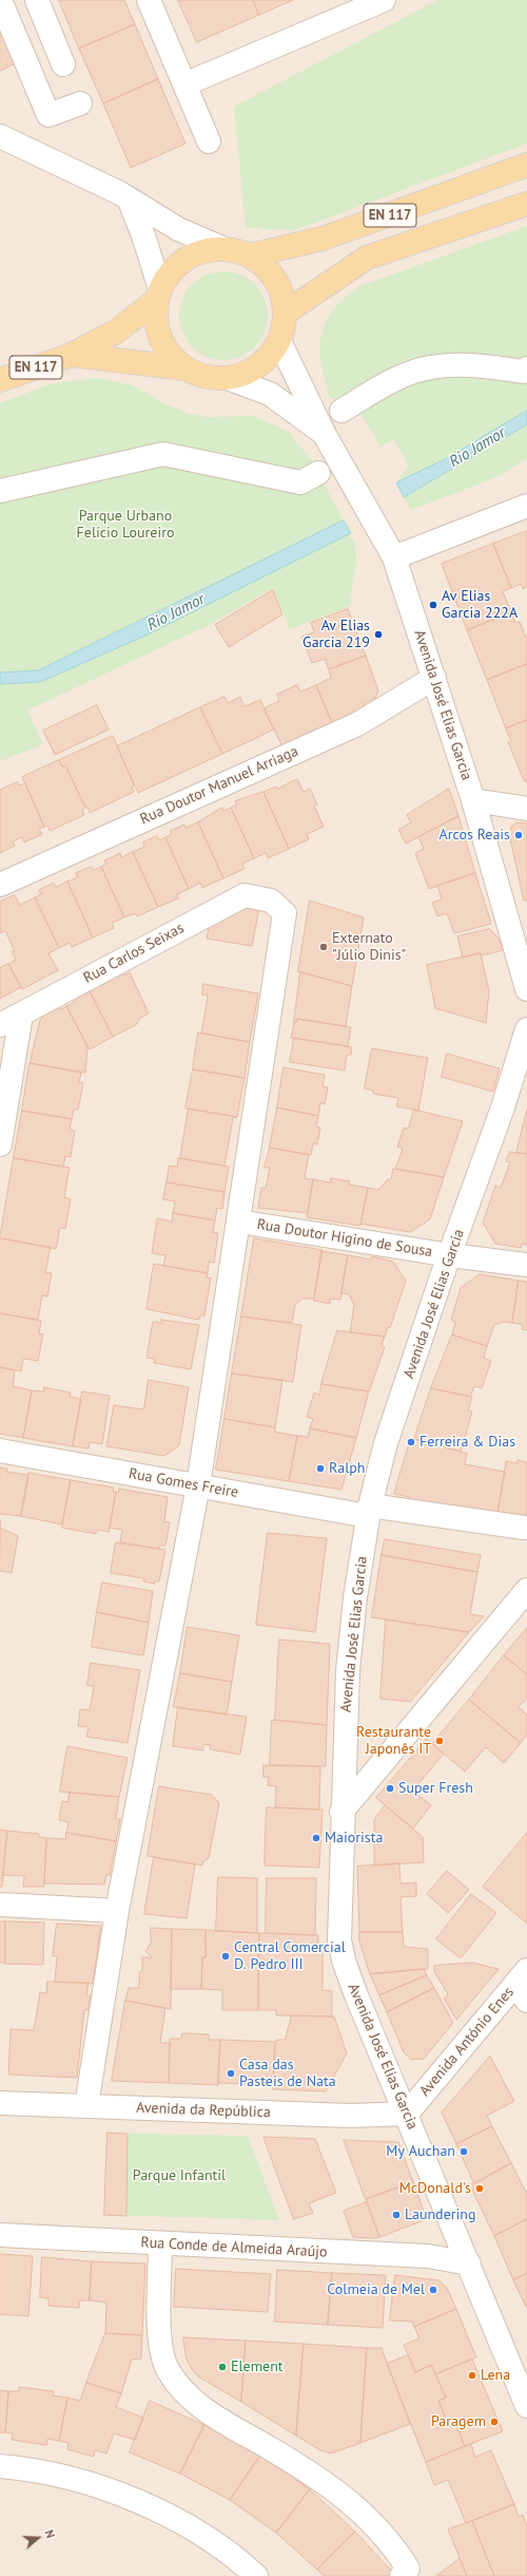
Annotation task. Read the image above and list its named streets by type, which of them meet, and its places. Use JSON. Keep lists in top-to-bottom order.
{
  "streets": {
    "main road": ["EN 117"],
    "street": [
      "Avenida José Elias Garcia",
      "Rua Doutor Manuel Arriaga",
      "Rua Carlos Seixas",
      "Rua Doutor Higino de Sousa",
      "Rua Gomes Freire",
      "Avenida António Enes",
      "Avenida da República",
      "Rua Conde de Almeida Araújo"
    ]
  },
  "crossings": [
    ["EN 117", "Avenida José Elias Garcia"],
    ["Avenida José Elias Garcia", "Rua Doutor Manuel Arriaga"],
    ["Avenida José Elias Garcia", "Rua Doutor Higino de Sousa"],
    ["Avenida José Elias Garcia", "Rua Gomes Freire"],
    ["Avenida José Elias Garcia", "Avenida António Enes"],
    ["Avenida José Elias Garcia", "Avenida da República"],
    ["Avenida José Elias Garcia", "Rua Conde de Almeida Araújo"],
    ["Rua Carlos Seixas", "Rua Doutor Higino de Sousa"],
    ["Avenida António Enes", "Avenida da República"]
  ],
  "water": ["Rio Jamor"],
  "parks": ["Parque Urbano Felício Loureiro", "Parque Infantil"],
  "places": [
    "Av Elias Garcia 222A",
    "Av Elias Garcia 219",
    "Arcos Reais",
    "Externato \"Júlio Dinis\"",
    "Ferreira & Dias",
    "Ralph",
    "Restaurante Japonês IT",
    "Super Fresh",
    "Maiorista",
    "Central Comercial D. Pedro III",
    "Casa das Pasteis de Nata",
    "My Auchan",
    "McDonald's",
    "Laundering",
    "Colmeia de Mel",
    "Element",
    "Lena",
    "Paragem"
  ],
  "north": "right"
}
